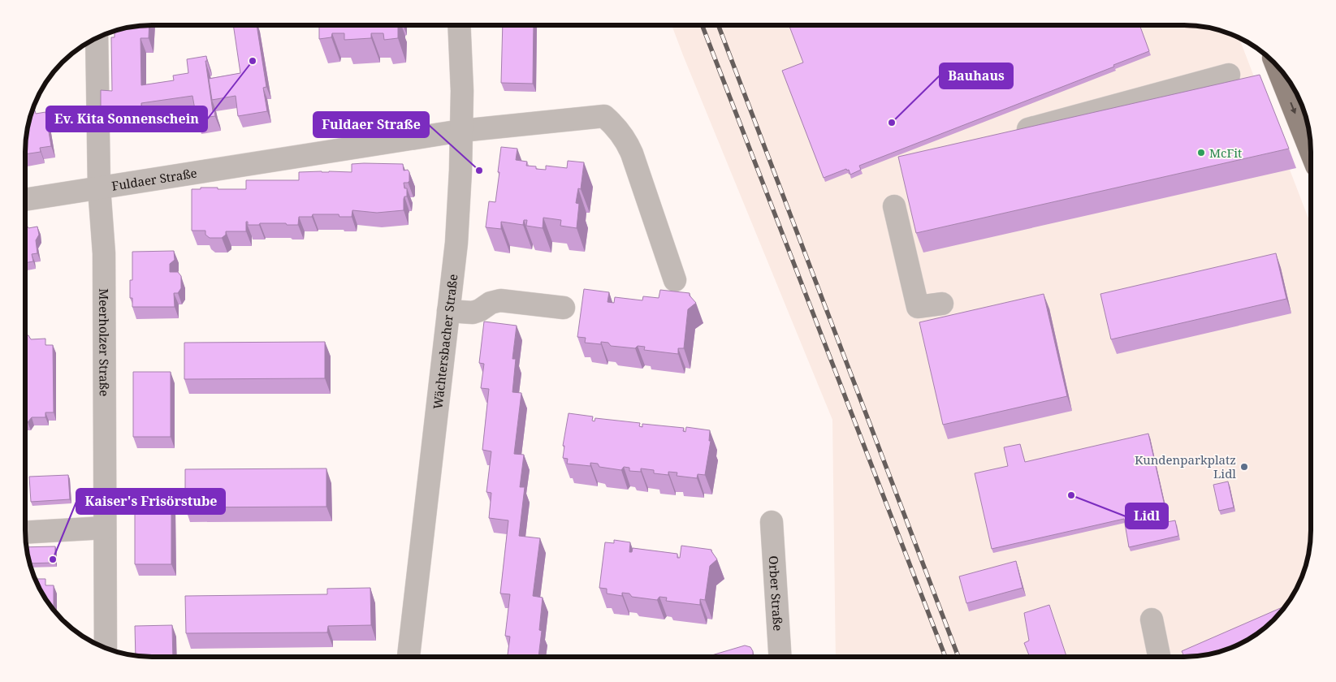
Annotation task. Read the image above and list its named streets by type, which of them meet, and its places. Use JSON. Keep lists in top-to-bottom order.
{
  "streets": {
    "street": [
      "Fuldaer Straße",
      "Meerholzer Straße",
      "Wächtersbacher Straße",
      "Orber Straße"
    ]
  },
  "crossings": [
    ["Fuldaer Straße", "Meerholzer Straße"],
    ["Fuldaer Straße", "Wächtersbacher Straße"]
  ],
  "places": [
    "Ev. Kita Sonnenschein",
    "Bauhaus",
    "McFit",
    "Fuldaer Straße",
    "Kundenparkplatz Lidl",
    "Lidl",
    "Kaiser's Frisörstube"
  ]
}
